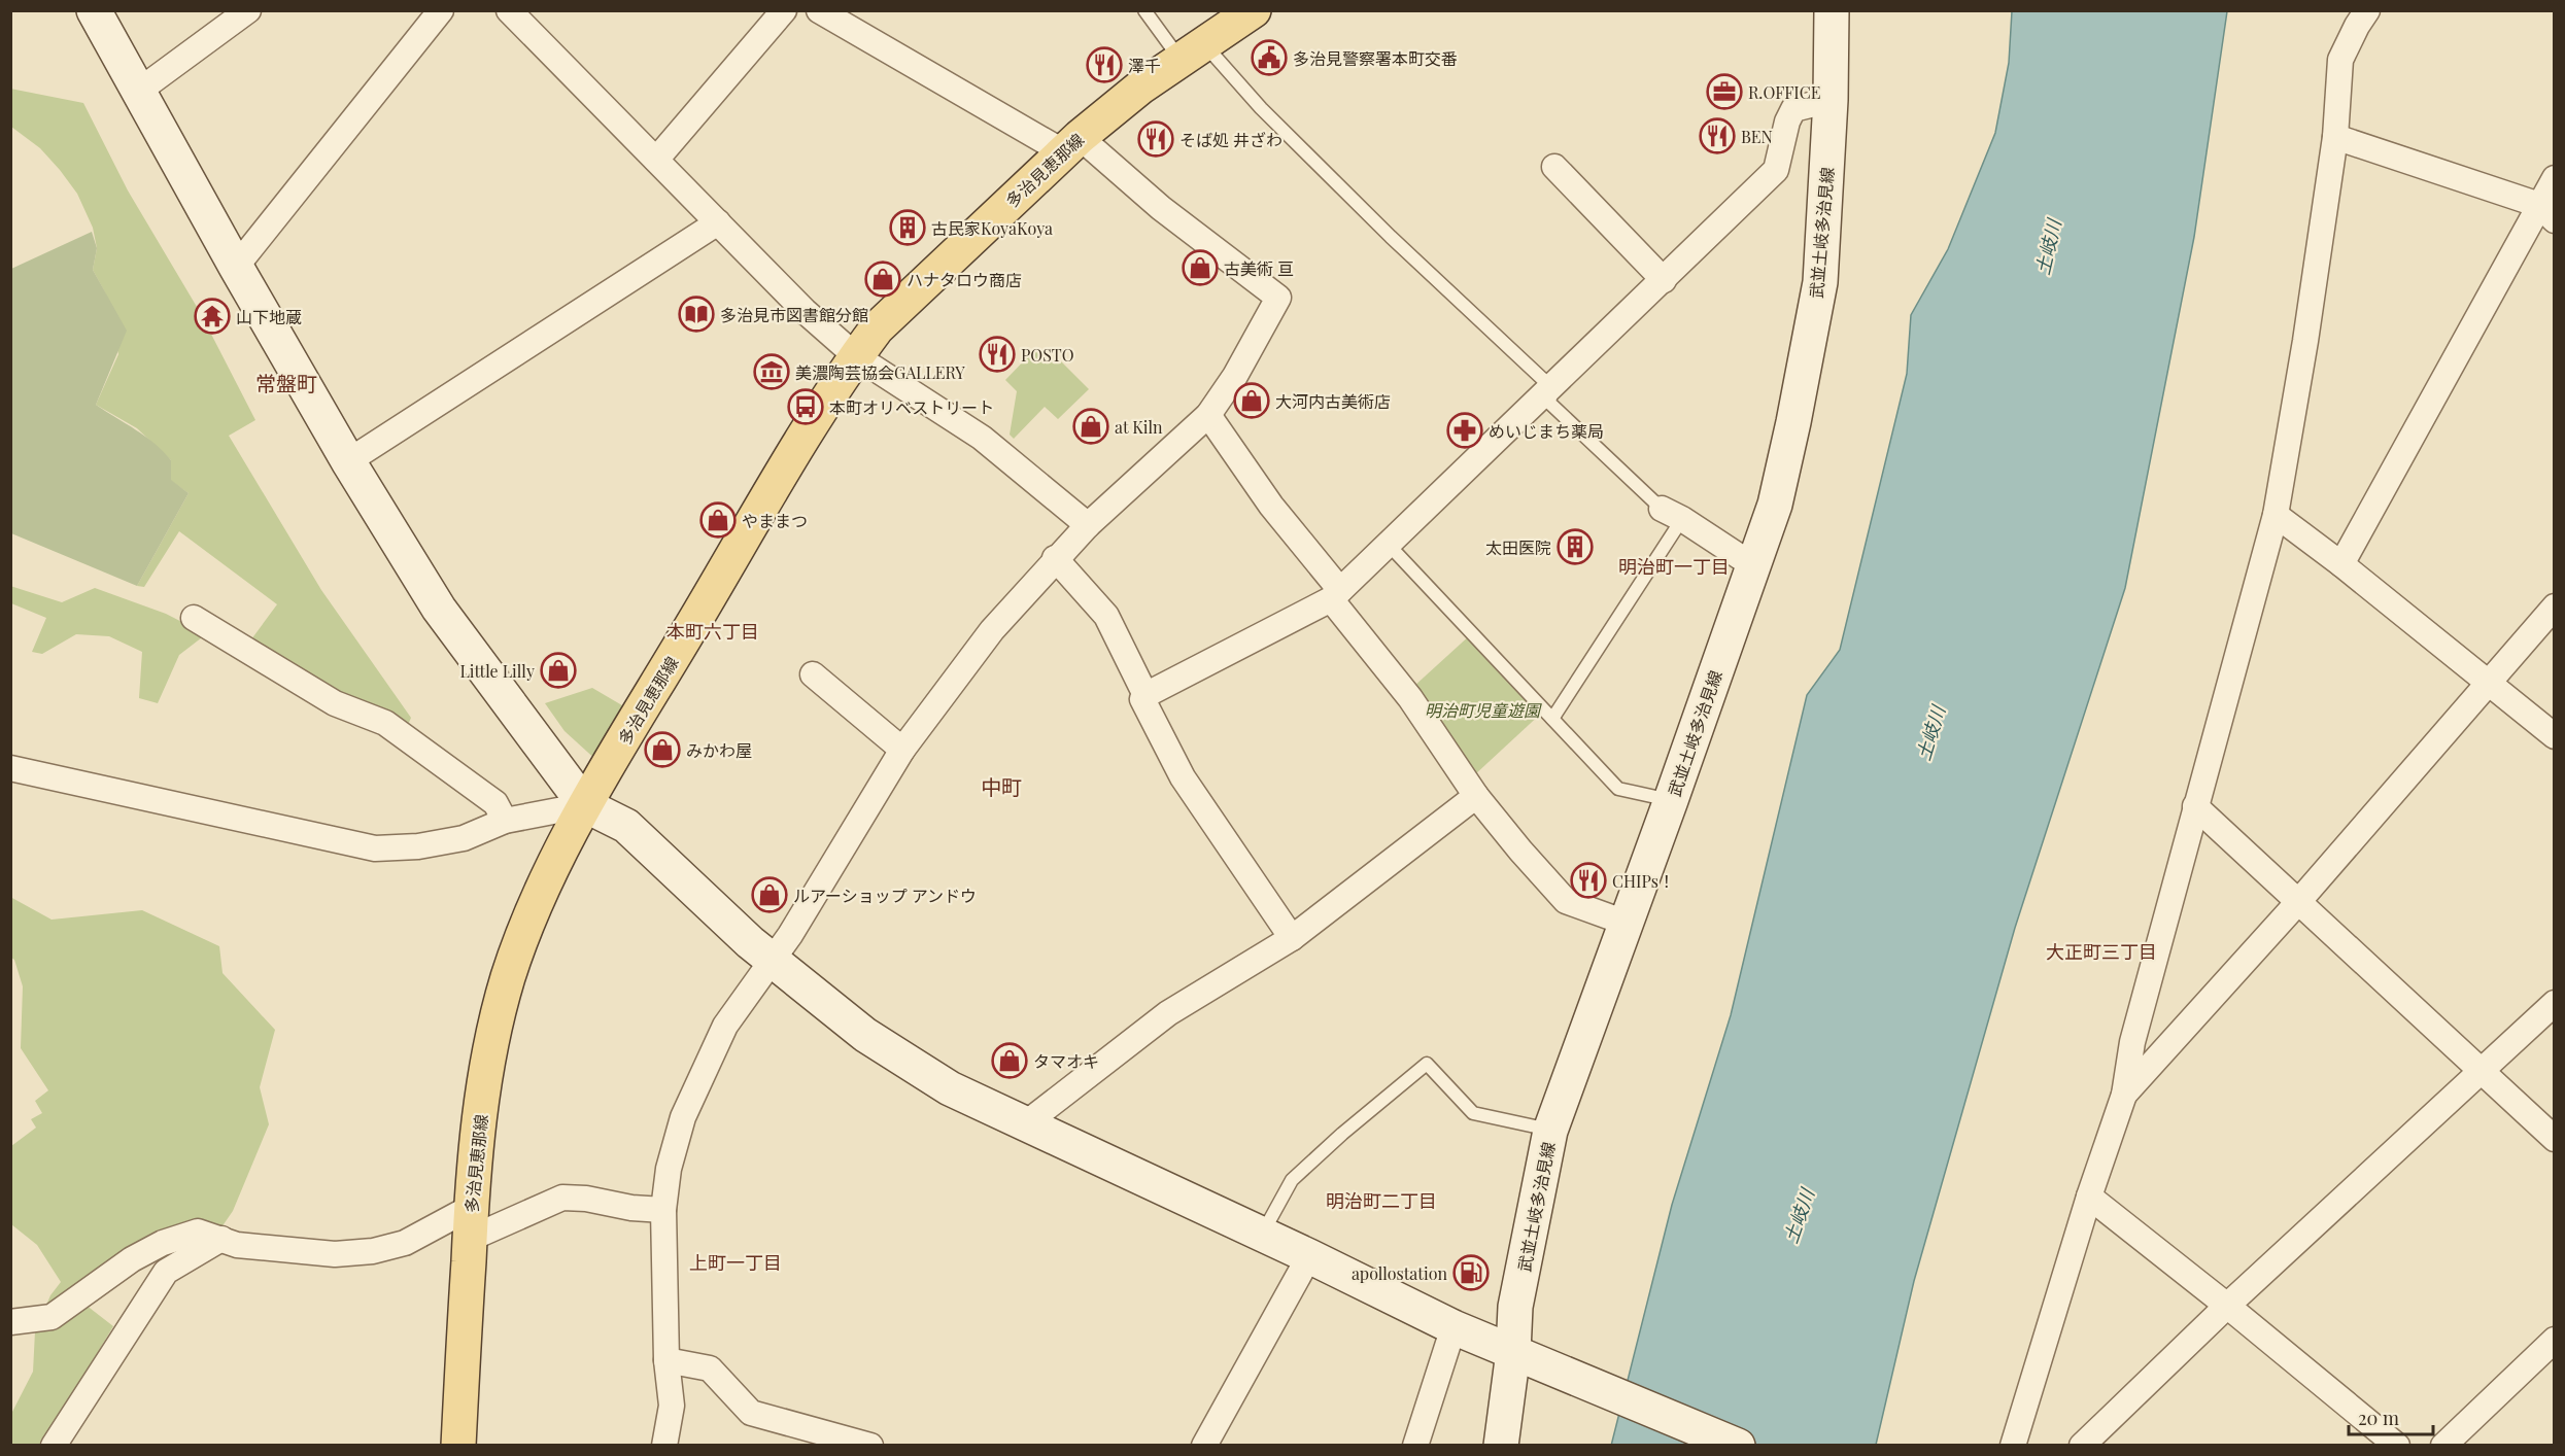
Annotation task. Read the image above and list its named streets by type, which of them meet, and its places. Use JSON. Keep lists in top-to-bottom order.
{
  "streets": {
    "main road": ["多治見恵那線"],
    "street": ["武並土岐多治見線"]
  },
  "districts": [
    "常盤町",
    "明治町一丁目",
    "本町六丁目",
    "中町",
    "大正町三丁目",
    "明治町二丁目",
    "上町一丁目"
  ],
  "water": ["土岐川"],
  "parks": ["明治町児童遊園"],
  "places": {
    "public building": ["多治見警察署本町交番"],
    "restaurant": [
      "澤千",
      "BEN",
      "そば処 井ざわ",
      "POSTO",
      "CHIPs！"
    ],
    "office": ["R.OFFICE"],
    "building": ["古民家KoyaKoya", "太田医院"],
    "shop": [
      "古美術 亘",
      "ハナタロウ商店",
      "大河内古美術店",
      "at Kiln",
      "やままつ",
      "Little Lilly",
      "みかわ屋",
      "ルアーショップ アンドウ",
      "タマオキ"
    ],
    "library": ["多治見市図書館分館"],
    "temple": ["山下地蔵"],
    "museum": ["美濃陶芸協会GALLERY"],
    "bus stop": ["本町オリベストリート"],
    "pharmacy": ["めいじまち薬局"],
    "fuel station": ["apollostation"]
  },
  "scale_bar": "20 m"
}
